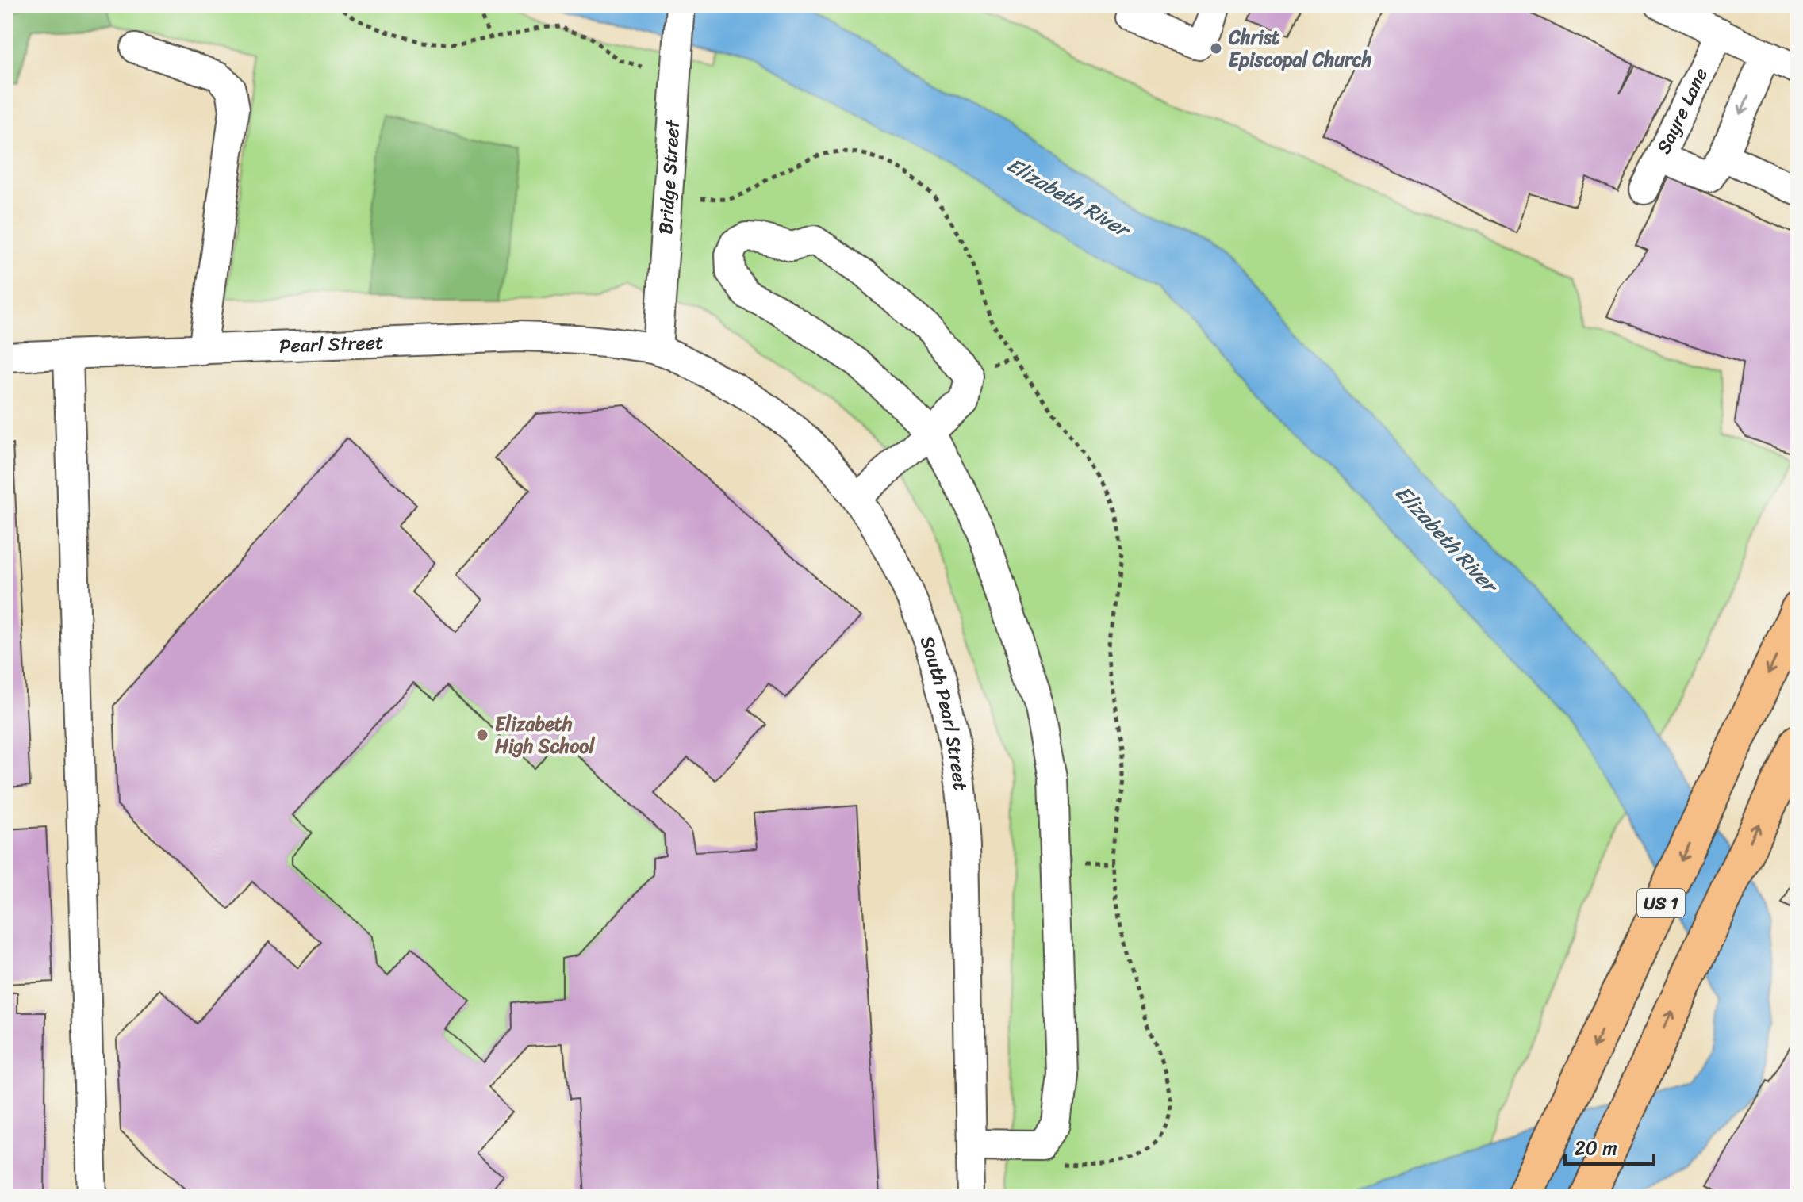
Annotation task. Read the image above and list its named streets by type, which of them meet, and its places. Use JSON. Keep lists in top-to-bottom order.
{
  "streets": {
    "highway": ["US 1"],
    "street": [
      "Sayre Lane",
      "Bridge Street",
      "Pearl Street",
      "South Pearl Street"
    ]
  },
  "crossings": [
    ["Bridge Street", "Pearl Street"],
    ["Bridge Street", "South Pearl Street"],
    ["Pearl Street", "South Pearl Street"]
  ],
  "water": ["Elizabeth River"],
  "places": ["Christ Episcopal Church", "Elizabeth High School"],
  "scale_bar": "20 m"
}
